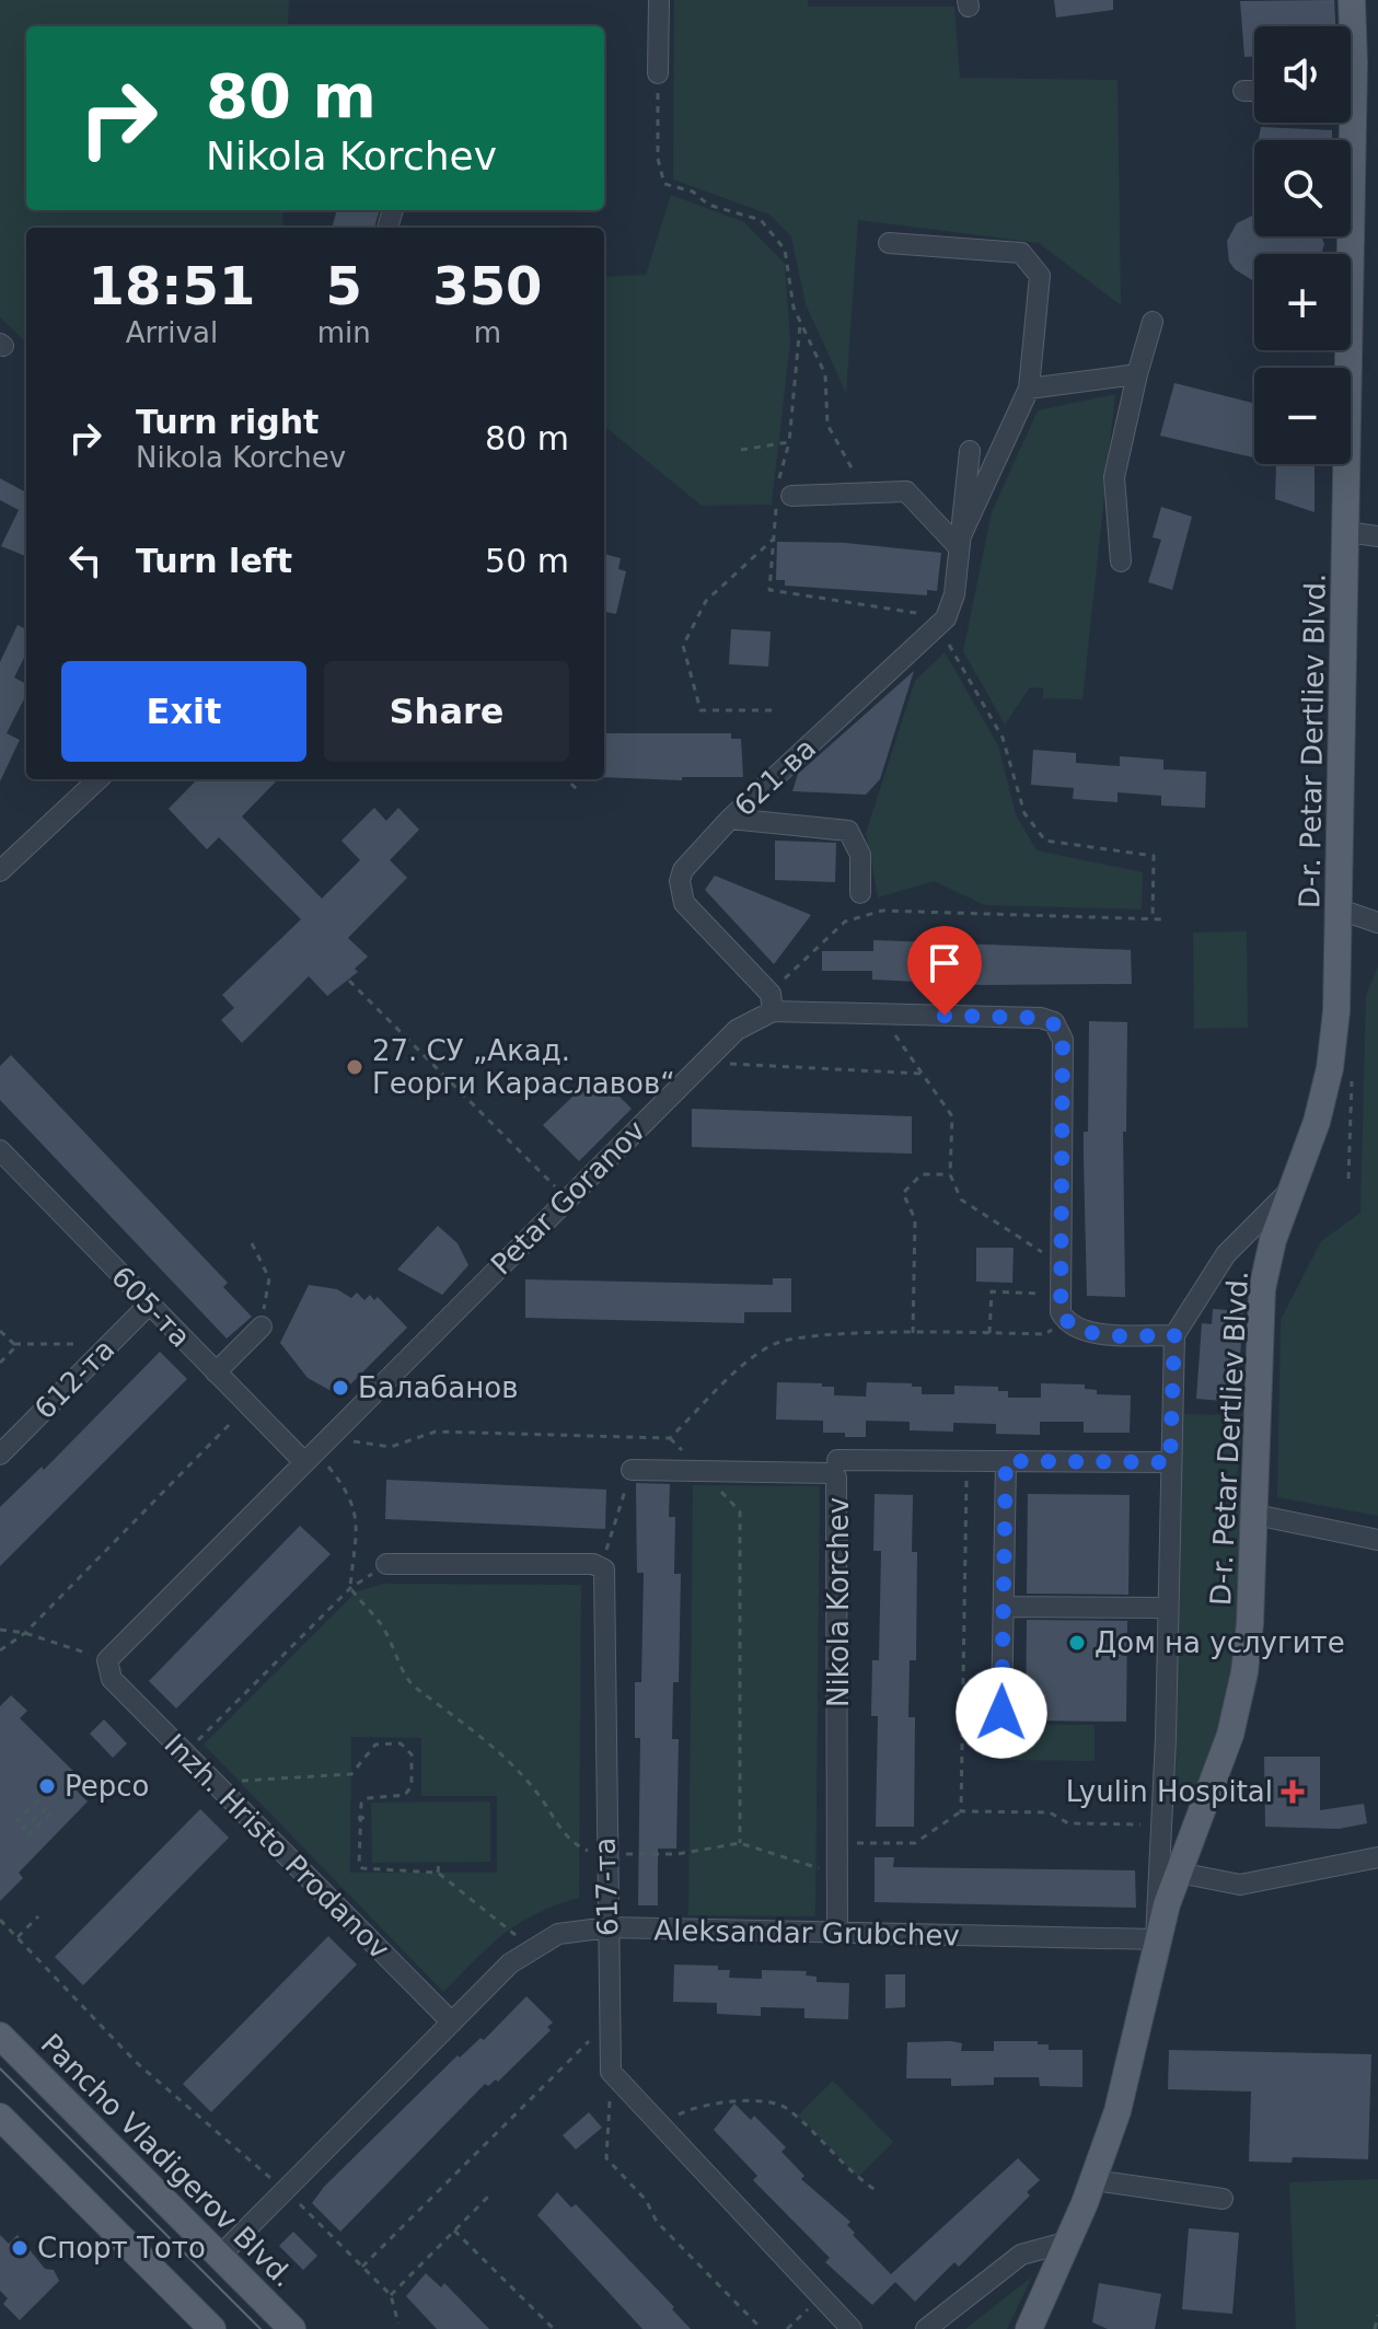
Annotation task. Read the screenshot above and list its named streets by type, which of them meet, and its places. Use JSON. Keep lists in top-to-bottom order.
{
  "streets": {
    "main road": ["D-r. Petar Dertliev Blvd.", "Pancho Vladigerov Blvd."],
    "street": [
      "621-ва",
      "Petar Goranov",
      "605-та",
      "612-та",
      "Nikola Korchev",
      "Inzh. Hristo Prodanov",
      "617-та",
      "Aleksandar Grubchev"
    ]
  },
  "crossings": [
    ["D-r. Petar Dertliev Blvd.", "Aleksandar Grubchev"],
    ["621-ва", "Petar Goranov"],
    ["Petar Goranov", "605-та"],
    ["Petar Goranov", "Inzh. Hristo Prodanov"],
    ["605-та", "612-та"],
    ["Nikola Korchev", "Aleksandar Grubchev"],
    ["Inzh. Hristo Prodanov", "Aleksandar Grubchev"],
    ["617-та", "Aleksandar Grubchev"],
    ["Aleksandar Grubchev", "Pancho Vladigerov Blvd."]
  ],
  "places": {
    "other": [
      "27. СУ „Акад. Георги Караславов“",
      "Балабанов",
      "Дом на услугите",
      "Pepco",
      "Спорт Тото"
    ],
    "health": ["Lyulin Hospital"]
  },
  "page": {
    "map_buttons": ["+", "−"],
    "turn": ["80 m", "Nikola Korchev"],
    "eta": [
      "18:51",
      "Arrival",
      "5",
      "min",
      "350",
      "m"
    ],
    "list": [
      {
        "name": "Turn right",
        "note": "Nikola Korchev",
        "value": "80 m"
      },
      {
        "name": "Turn left",
        "value": "50 m"
      }
    ],
    "buttons": ["Exit", "Share"]
  }
}
